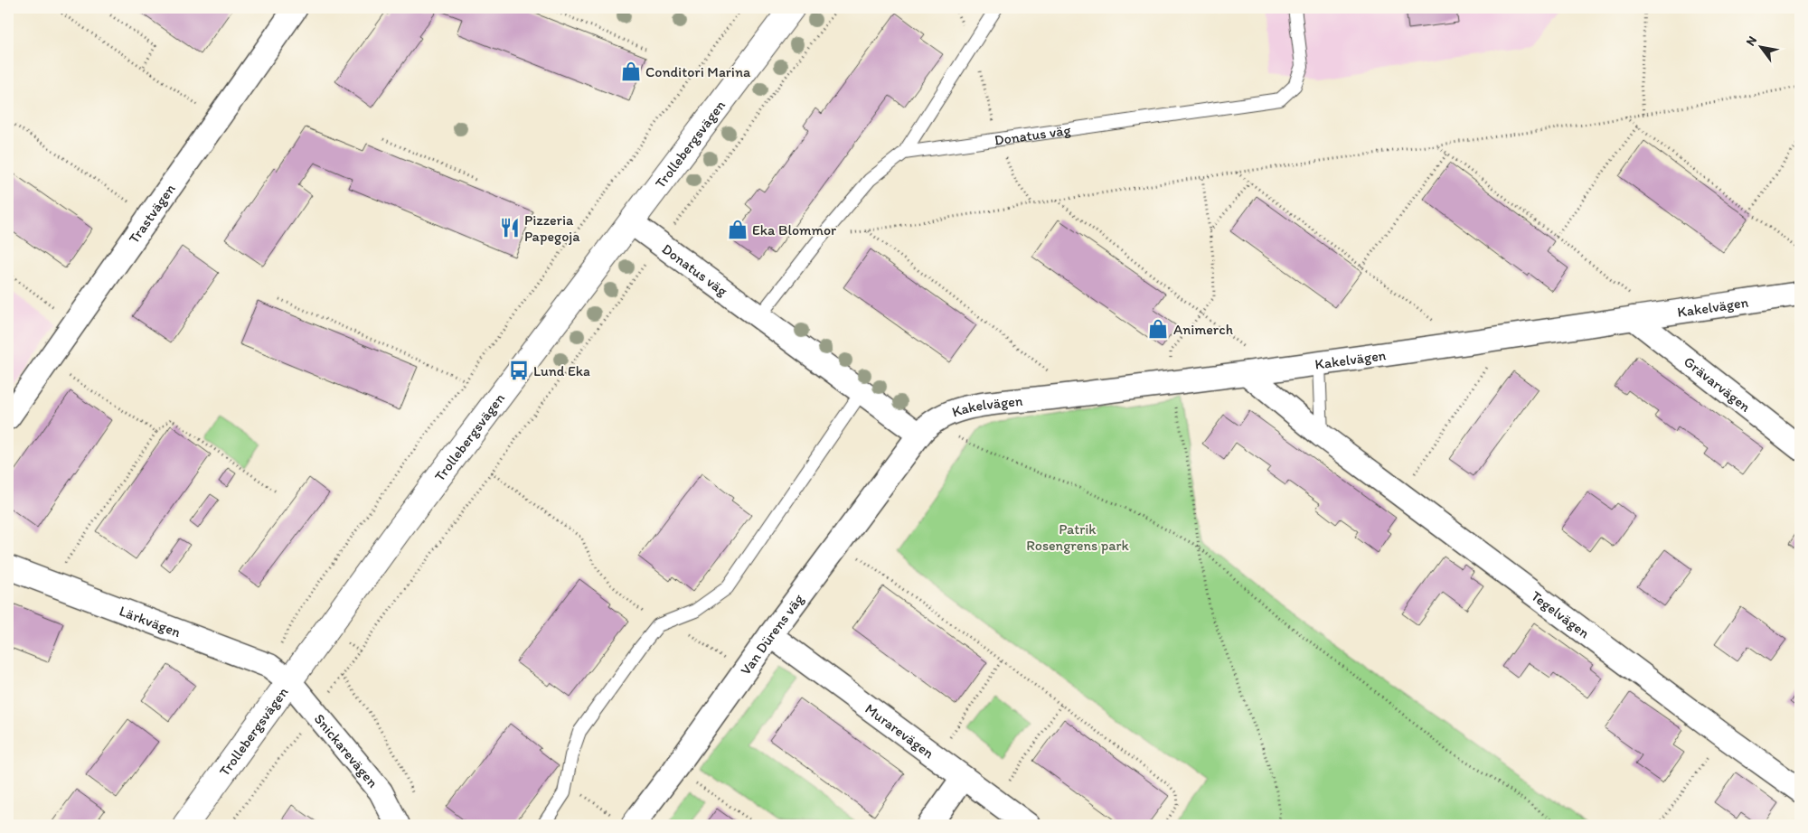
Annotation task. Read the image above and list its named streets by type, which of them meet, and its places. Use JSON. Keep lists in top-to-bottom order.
{
  "streets": {
    "street": [
      "Donatus väg",
      "Trollebergsvägen",
      "Trastvägen",
      "Kakelvägen",
      "Grävarvägen",
      "Tegelvägen",
      "Lärkvägen",
      "Van Dürens väg",
      "Murarevägen",
      "Snickarevägen"
    ]
  },
  "crossings": [
    ["Donatus väg", "Trollebergsvägen"],
    ["Donatus väg", "Kakelvägen"],
    ["Donatus väg", "Van Dürens väg"],
    ["Trollebergsvägen", "Lärkvägen"],
    ["Trollebergsvägen", "Snickarevägen"],
    ["Kakelvägen", "Grävarvägen"],
    ["Kakelvägen", "Tegelvägen"],
    ["Kakelvägen", "Van Dürens väg"],
    ["Lärkvägen", "Snickarevägen"],
    ["Van Dürens väg", "Murarevägen"]
  ],
  "parks": ["Patrik Rosengrens park"],
  "places": {
    "shop": ["Conditori Marina", "Eka Blommor", "Animerch"],
    "restaurant": ["Pizzeria Papegoja"],
    "bus stop": ["Lund Eka"]
  },
  "north": "top left"
}
